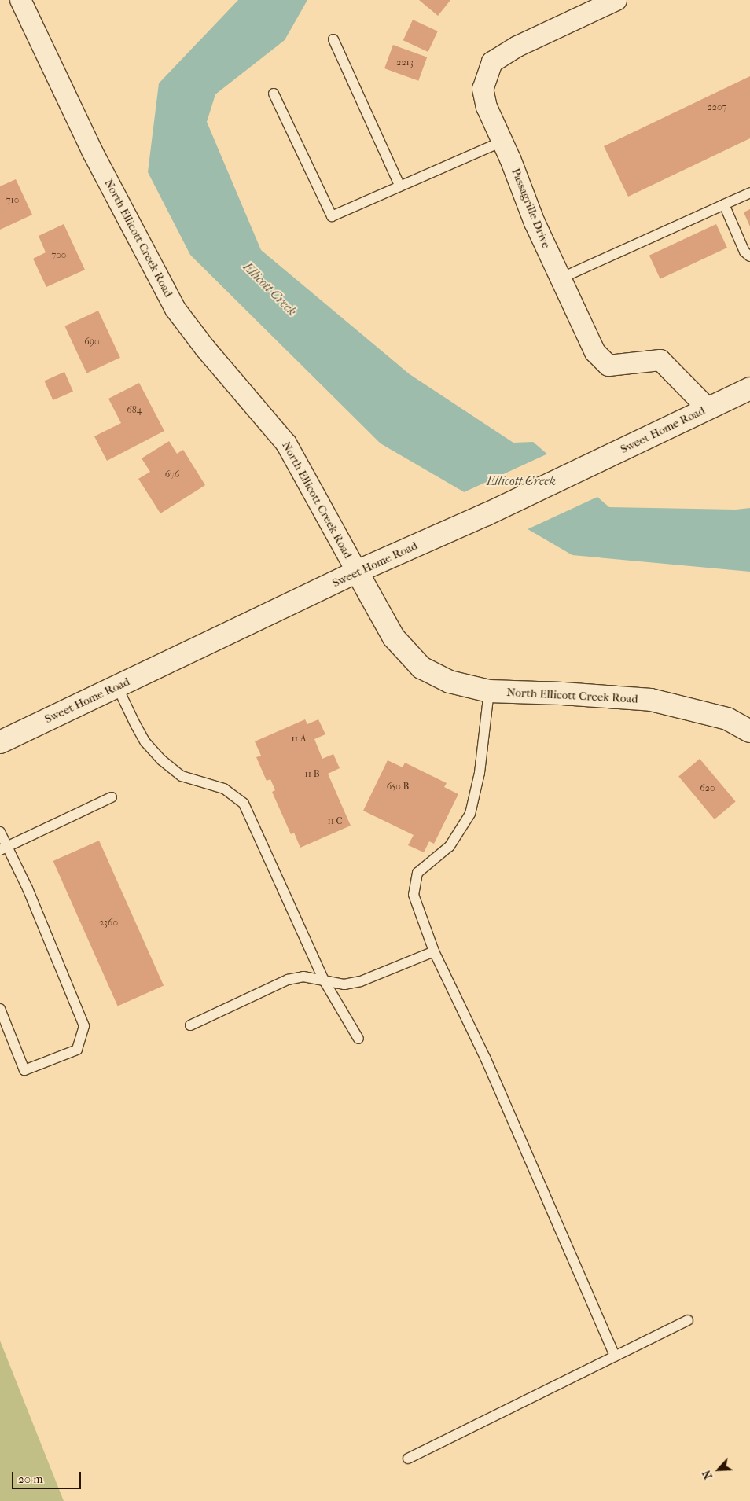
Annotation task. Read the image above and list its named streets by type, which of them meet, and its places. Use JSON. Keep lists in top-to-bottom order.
{
  "streets": {
    "main road": ["North Ellicott Creek Road", "Sweet Home Road"],
    "street": ["Passagrille Drive"]
  },
  "crossings": [
    ["Passagrille Drive", "Sweet Home Road"],
    ["North Ellicott Creek Road", "Sweet Home Road"]
  ],
  "water": ["Ellicott Creek"],
  "house_numbers": [
    "2213",
    "2207",
    "710",
    "700",
    "690",
    "684",
    "676",
    "11 A",
    "11 B",
    "650 B",
    "620",
    "11 C",
    "2360"
  ],
  "scale_bar": "20 m",
  "north": "bottom left"
}
